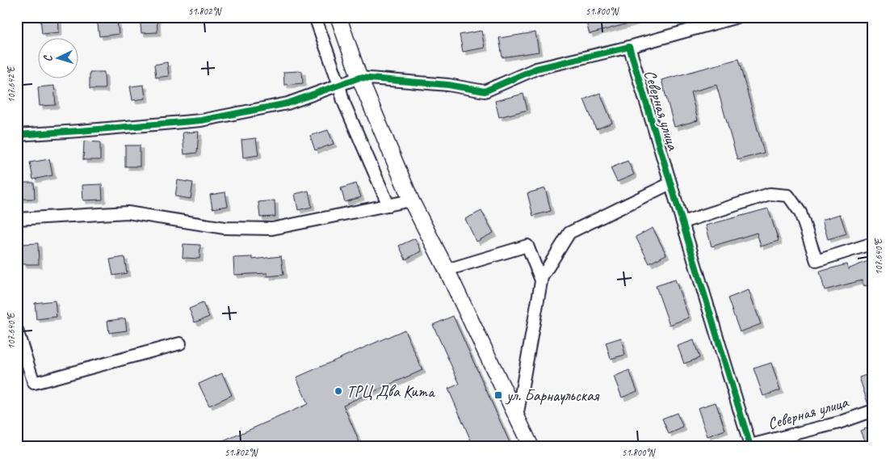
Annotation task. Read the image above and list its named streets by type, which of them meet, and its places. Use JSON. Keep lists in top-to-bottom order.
{
  "streets": {
    "street": ["Северная улица"]
  },
  "places": {
    "other": ["ТРЦ Два Кита"],
    "transit": ["ул. Барнаульская"]
  },
  "north": "left",
  "coordinates": [
    "51.802°N",
    "51.800°N",
    "107.642°E",
    "107.640°E"
  ]
}
